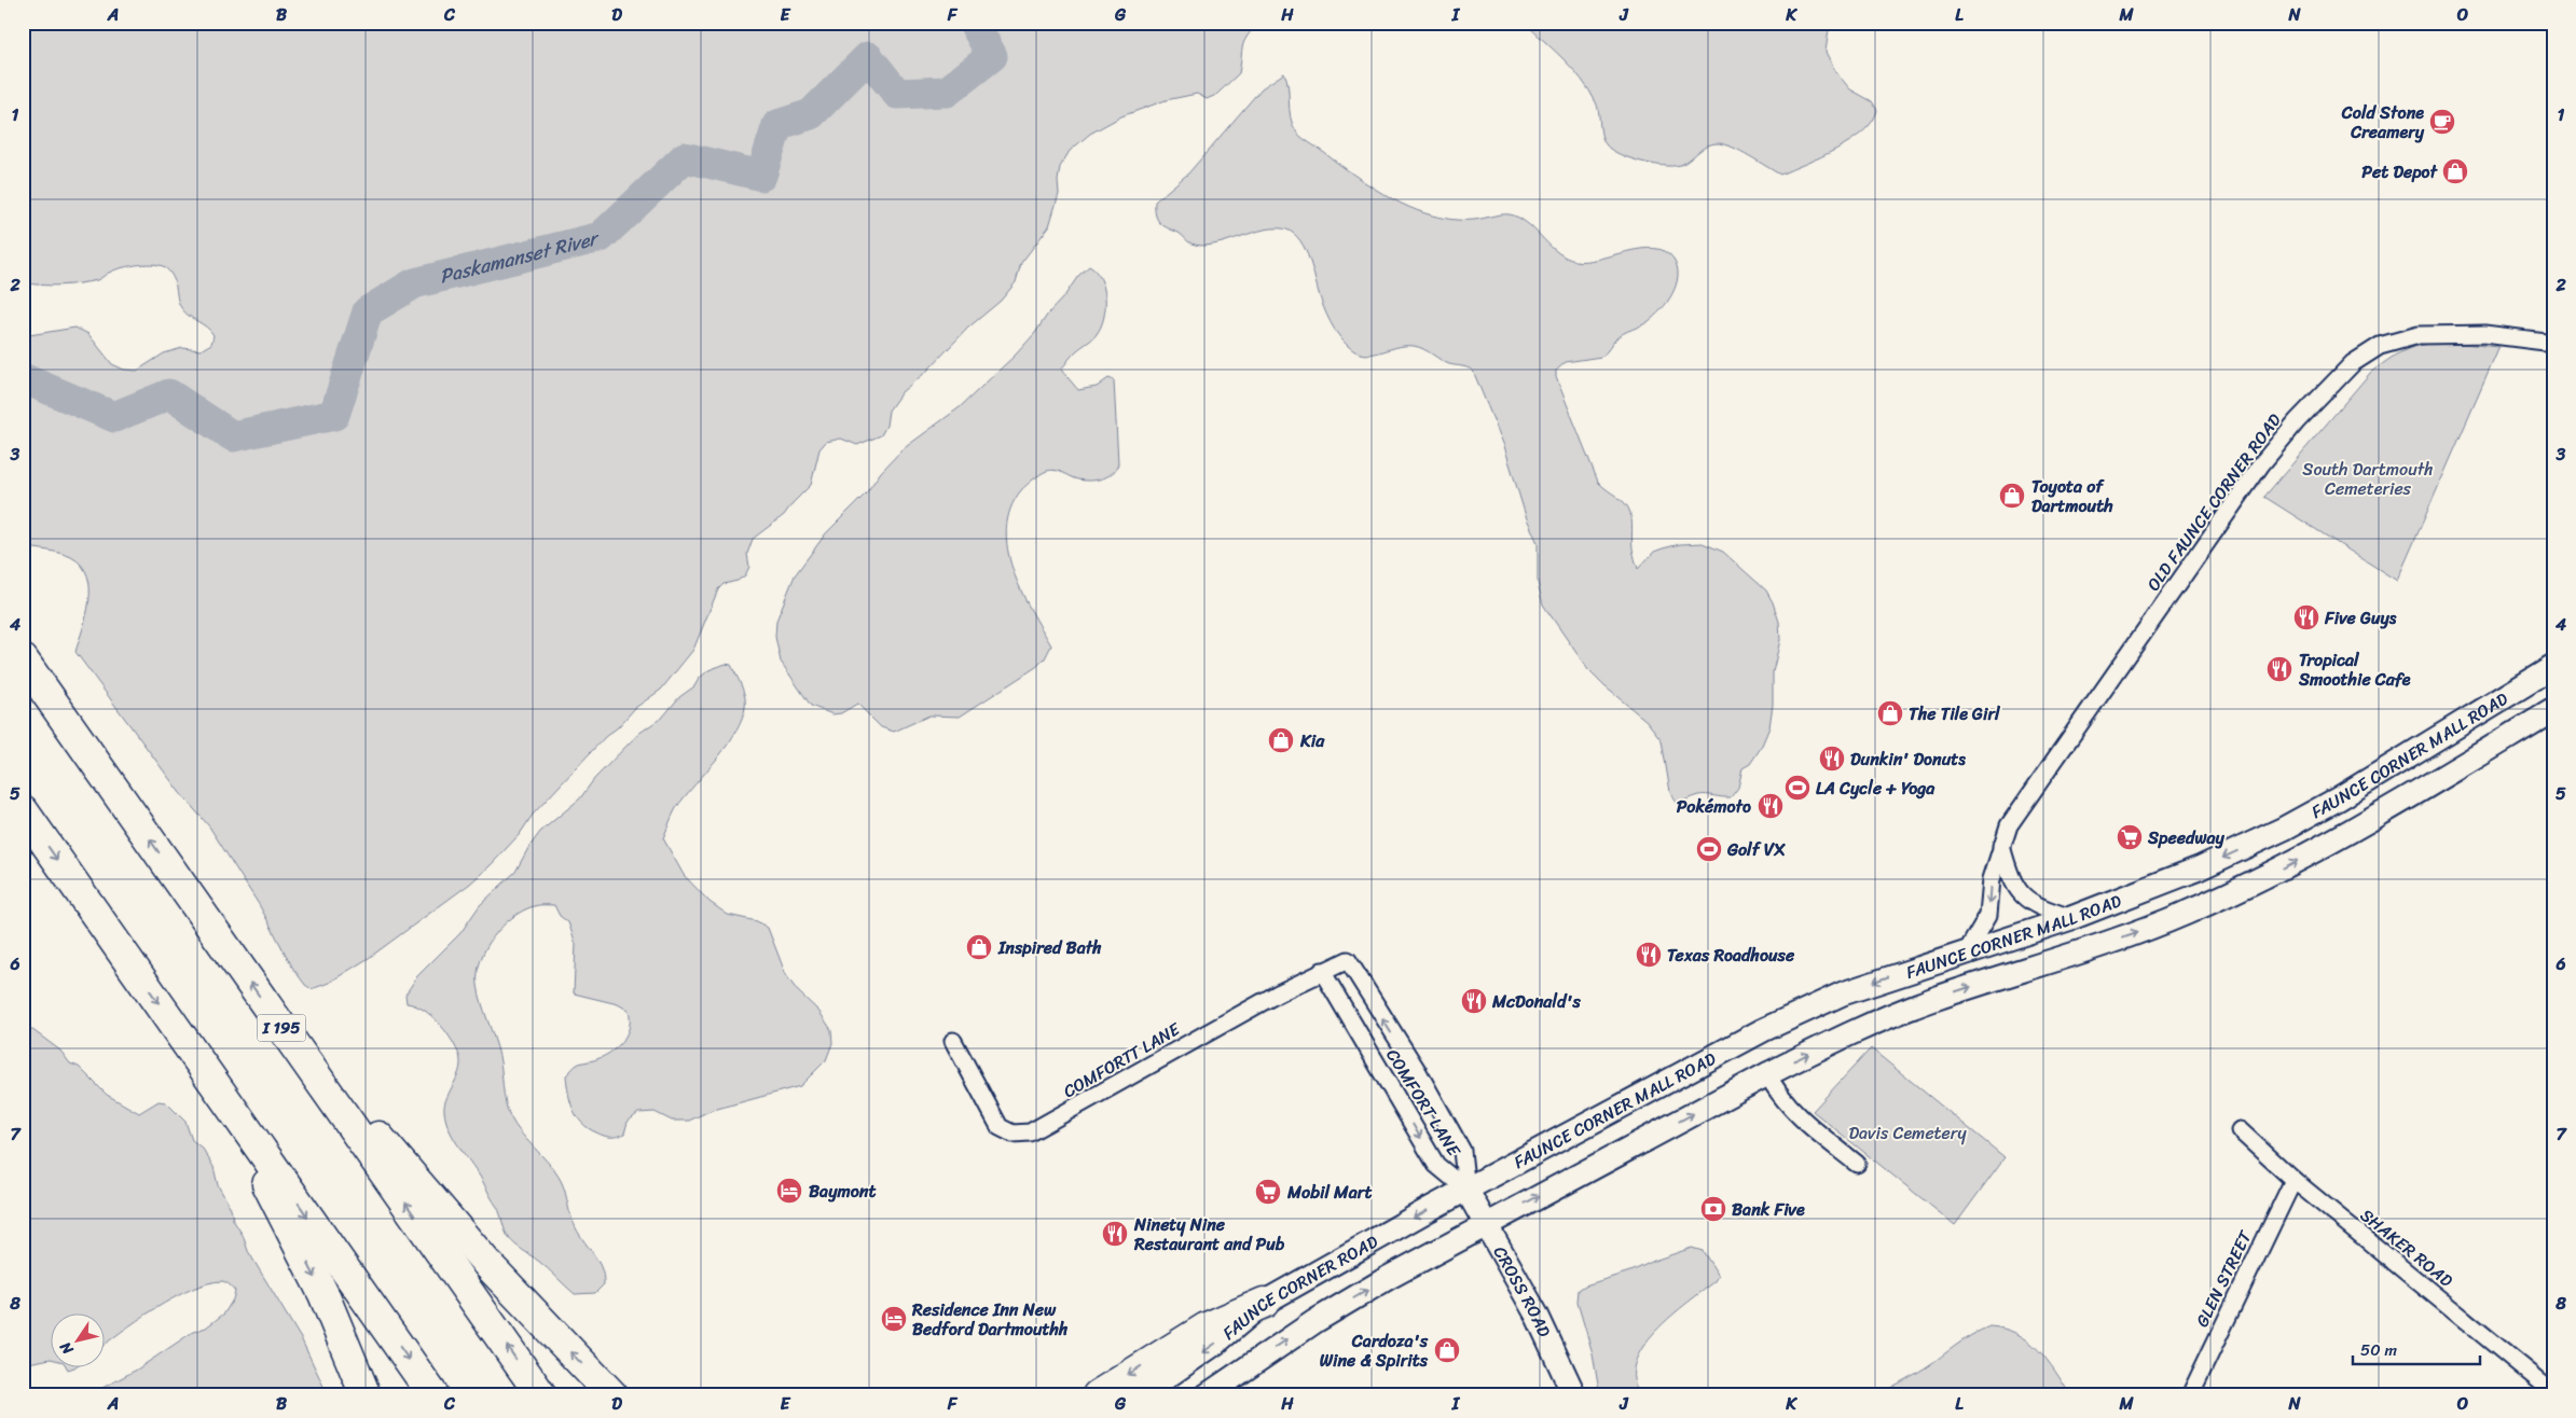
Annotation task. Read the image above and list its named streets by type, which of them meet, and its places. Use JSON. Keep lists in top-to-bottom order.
{
  "streets": {
    "highway": ["I 195"],
    "main road": ["FAUNCE CORNER MALL ROAD", "FAUNCE CORNER ROAD", "CROSS ROAD"],
    "street": [
      "OLD FAUNCE CORNER ROAD",
      "COMFORTT LANE",
      "COMFORT LANE",
      "SHAKER ROAD",
      "GLEN STREET"
    ]
  },
  "crossings": [
    ["OLD FAUNCE CORNER ROAD", "FAUNCE CORNER MALL ROAD"],
    ["FAUNCE CORNER MALL ROAD", "COMFORT LANE"],
    ["FAUNCE CORNER MALL ROAD", "FAUNCE CORNER ROAD"],
    ["FAUNCE CORNER MALL ROAD", "CROSS ROAD"],
    ["COMFORTT LANE", "COMFORT LANE"],
    ["COMFORT LANE", "FAUNCE CORNER ROAD"],
    ["COMFORT LANE", "CROSS ROAD"],
    ["SHAKER ROAD", "GLEN STREET"],
    ["FAUNCE CORNER ROAD", "CROSS ROAD"]
  ],
  "water": ["Paskamanset River"],
  "parks": ["South Dartmouth Cemeteries", "Davis Cemetery"],
  "places": {
    "cafe": ["Cold Stone Creamery"],
    "shop": [
      "Pet Depot",
      "Toyota of Dartmouth",
      "The Tile Girl",
      "Kia",
      "Inspired Bath",
      "Cardoza's Wine & Spirits"
    ],
    "restaurant": [
      "Five Guys",
      "Tropical Smoothie Cafe",
      "Dunkin' Donuts",
      "Pokémoto",
      "Texas Roadhouse",
      "McDonald's",
      "Ninety Nine Restaurant and Pub"
    ],
    "sports": ["LA Cycle + Yoga", "Golf VX"],
    "supermarket": ["Speedway", "Mobil Mart"],
    "hotel": ["Baymont", "Residence Inn New Bedford Dartmouthh"],
    "bank": ["Bank Five"]
  },
  "scale_bar": "50 m",
  "north": "bottom left",
  "grid": {
    "columns": [
      "A",
      "B",
      "C",
      "D",
      "E",
      "F",
      "G",
      "H",
      "I",
      "J",
      "K",
      "L",
      "M",
      "N",
      "O"
    ],
    "rows": [
      "1",
      "2",
      "3",
      "4",
      "5",
      "6",
      "7",
      "8"
    ]
  }
}
